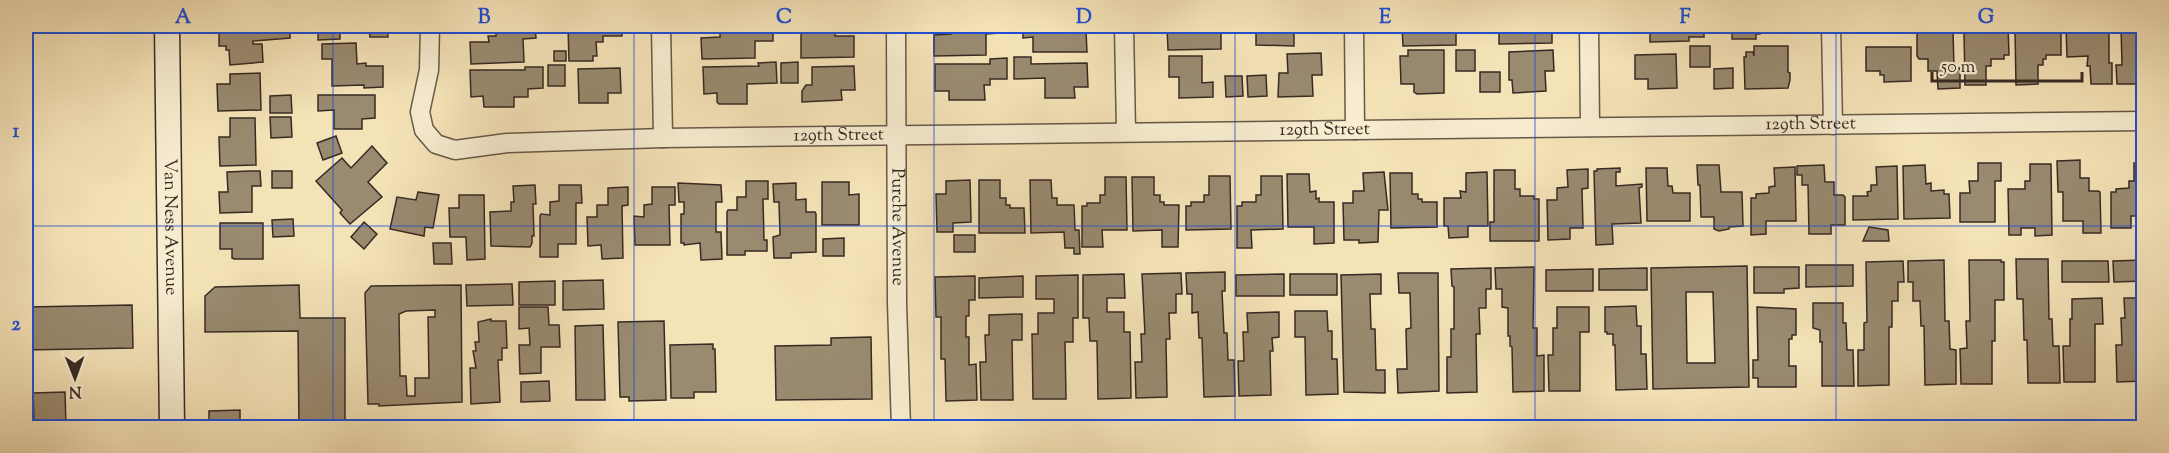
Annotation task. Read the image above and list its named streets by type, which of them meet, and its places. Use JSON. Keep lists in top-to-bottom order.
{
  "streets": {
    "main road": ["Van Ness Avenue"],
    "street": ["129th Street", "Purche Avenue"]
  },
  "crossings": [
    ["129th Street", "Purche Avenue"]
  ],
  "scale_bar": "50 m",
  "north": "bottom",
  "grid": {
    "columns": [
      "A",
      "B",
      "C",
      "D",
      "E",
      "F",
      "G"
    ],
    "rows": ["1", "2"]
  }
}
